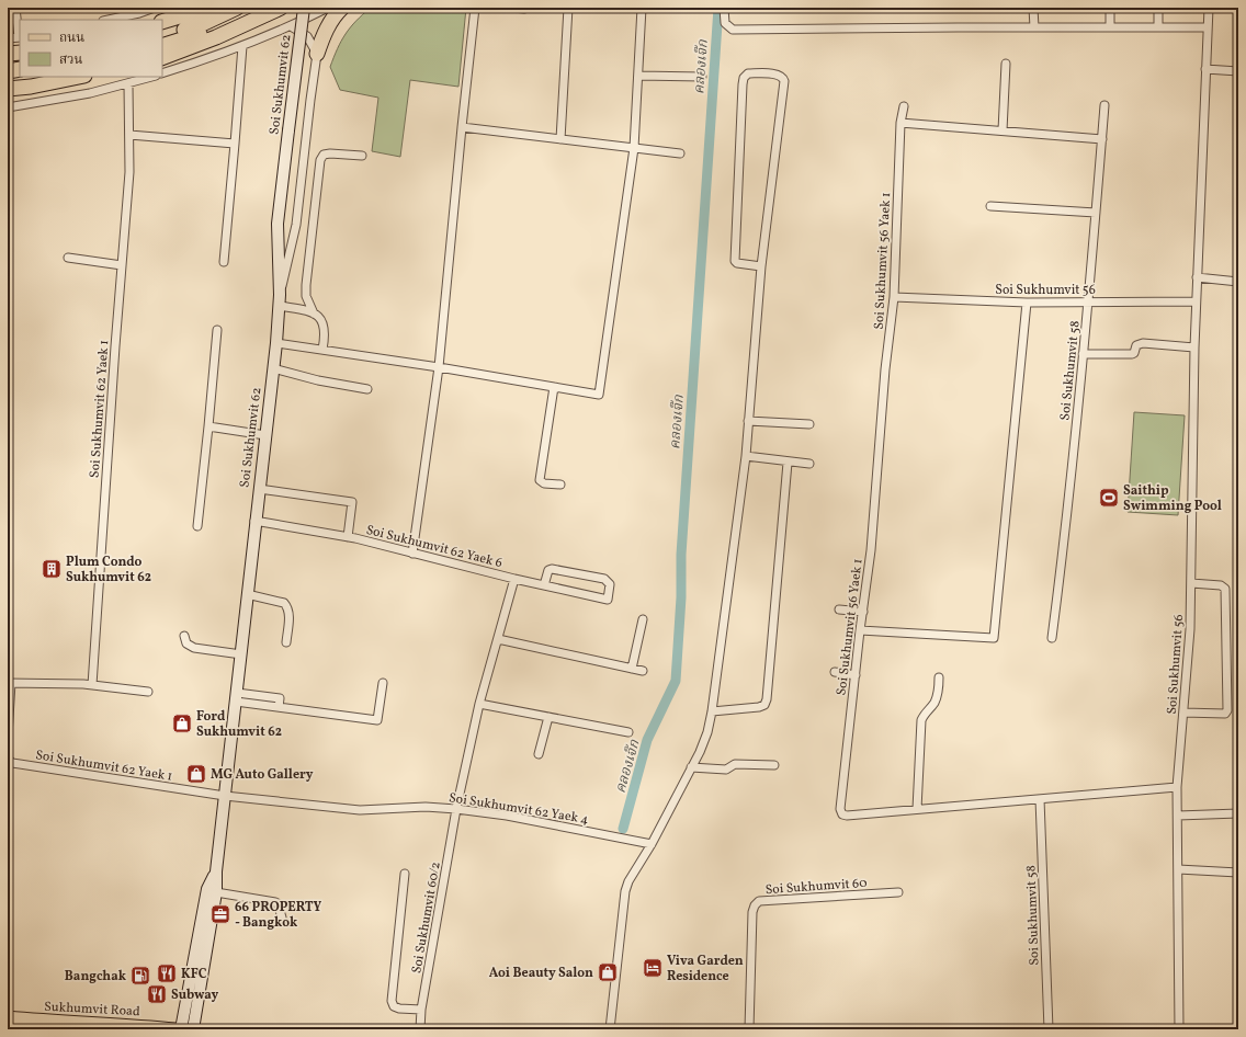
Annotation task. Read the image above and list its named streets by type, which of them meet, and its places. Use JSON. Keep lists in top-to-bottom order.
{
  "streets": {
    "main road": ["Sukhumvit Road"],
    "street": [
      "Soi Sukhumvit 62",
      "Soi Sukhumvit 56 Yaek 1",
      "Soi Sukhumvit 56",
      "Soi Sukhumvit 58",
      "Soi Sukhumvit 62 Yaek 1",
      "Soi Sukhumvit 62 Yaek 6",
      "Soi Sukhumvit 62 Yaek 4",
      "Soi Sukhumvit 60",
      "Soi Sukhumvit 60/2"
    ]
  },
  "crossings": [
    ["Soi Sukhumvit 62", "Soi Sukhumvit 62 Yaek 1"],
    ["Soi Sukhumvit 62", "Soi Sukhumvit 62 Yaek 6"],
    ["Soi Sukhumvit 62", "Soi Sukhumvit 62 Yaek 4"],
    ["Soi Sukhumvit 56 Yaek 1", "Soi Sukhumvit 56"],
    ["Soi Sukhumvit 56 Yaek 1", "Soi Sukhumvit 58"],
    ["Soi Sukhumvit 56", "Soi Sukhumvit 58"],
    ["Soi Sukhumvit 62 Yaek 1", "Soi Sukhumvit 62 Yaek 4"],
    ["Soi Sukhumvit 62 Yaek 6", "Soi Sukhumvit 60/2"],
    ["Soi Sukhumvit 62 Yaek 4", "Soi Sukhumvit 60/2"]
  ],
  "water": ["คลองเจ๊ก"],
  "places": {
    "sports": ["Saithip Swimming Pool"],
    "building": ["Plum Condo Sukhumvit 62"],
    "shop": ["Ford Sukhumvit 62", "MG Auto Gallery", "Aoi Beauty Salon"],
    "office": ["66 PROPERTY - Bangkok"],
    "hotel": ["Viva Garden Residence"],
    "restaurant": ["KFC", "Subway"],
    "fuel station": ["Bangchak"]
  },
  "legend": ["ถนน", "สวน"]
}
